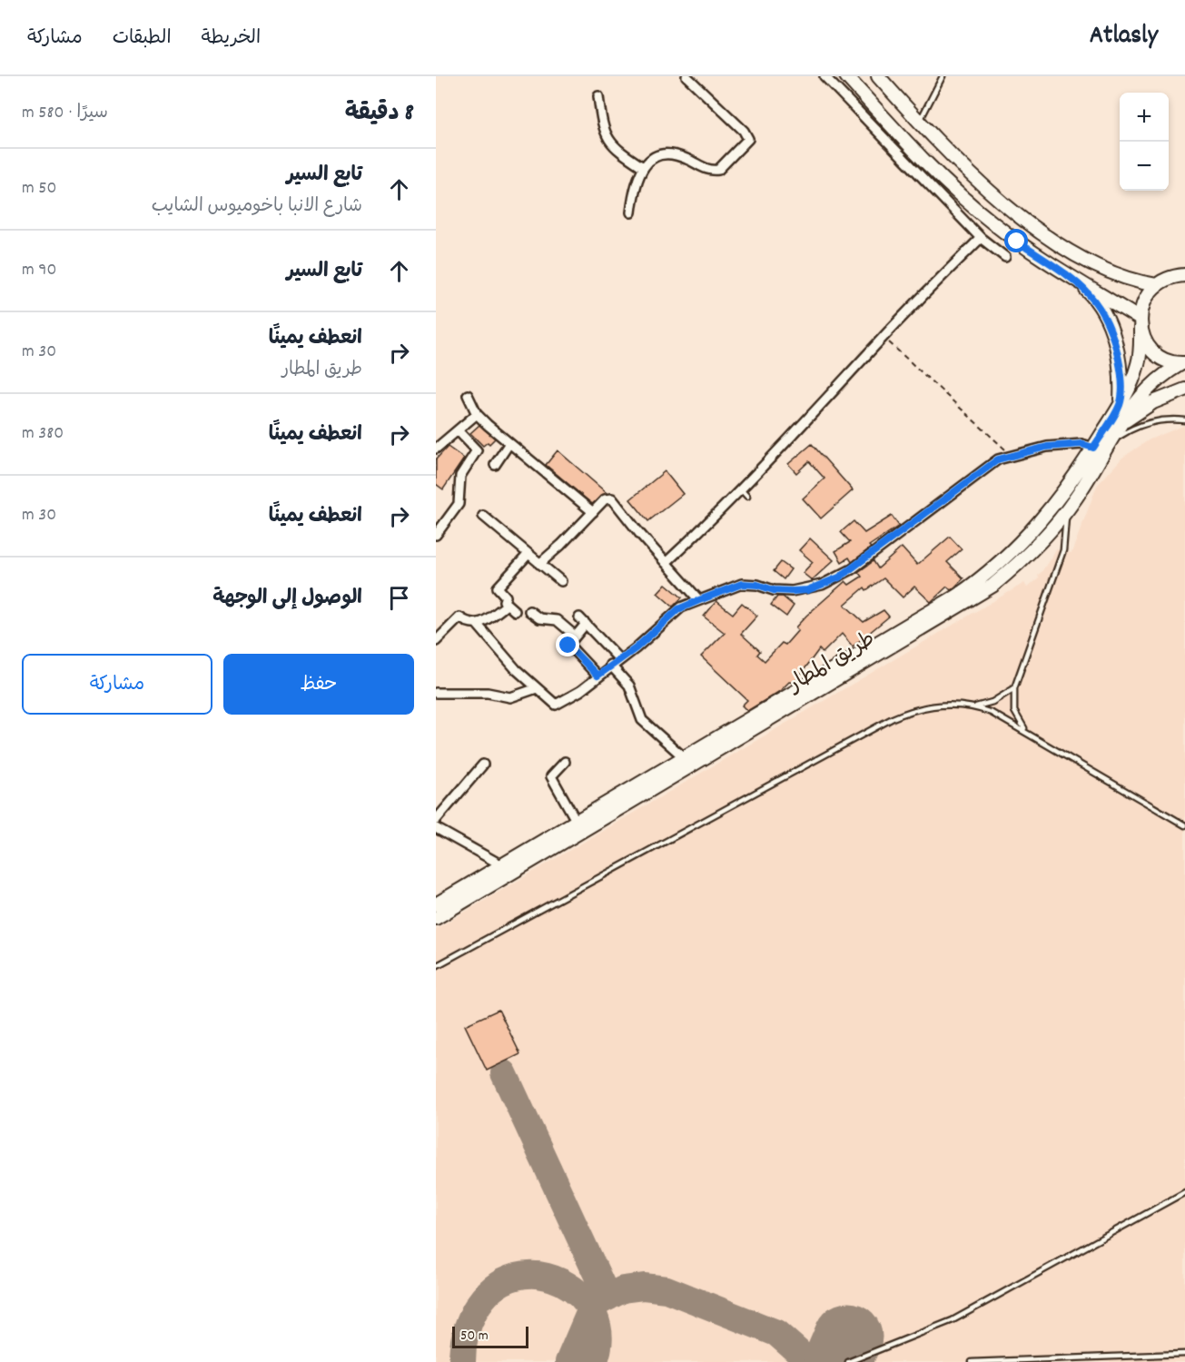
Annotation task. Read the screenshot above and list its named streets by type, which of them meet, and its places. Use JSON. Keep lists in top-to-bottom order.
{
  "streets": {
    "main road": ["طريق المطار"]
  },
  "scale_bar": "50 m",
  "page": {
    "header": "Atlasly",
    "nav": ["الخريطة", "الطبقات", "مشاركة"],
    "heading": ["8 دقيقة", "سيرًا · 580 m"],
    "map_buttons": ["+", "−"],
    "list": [
      ["تابع السير", "شارع الانبا باخوميوس الشايب", "50 m"],
      ["تابع السير", "90 m"],
      ["انعطف يمينًا", "طريق المطار", "30 m"],
      ["انعطف يمينًا", "380 m"],
      ["انعطف يمينًا", "30 m"],
      "الوصول إلى الوجهة"
    ],
    "buttons": ["حفظ", "مشاركة"],
    "scale": "50 m"
  }
}
